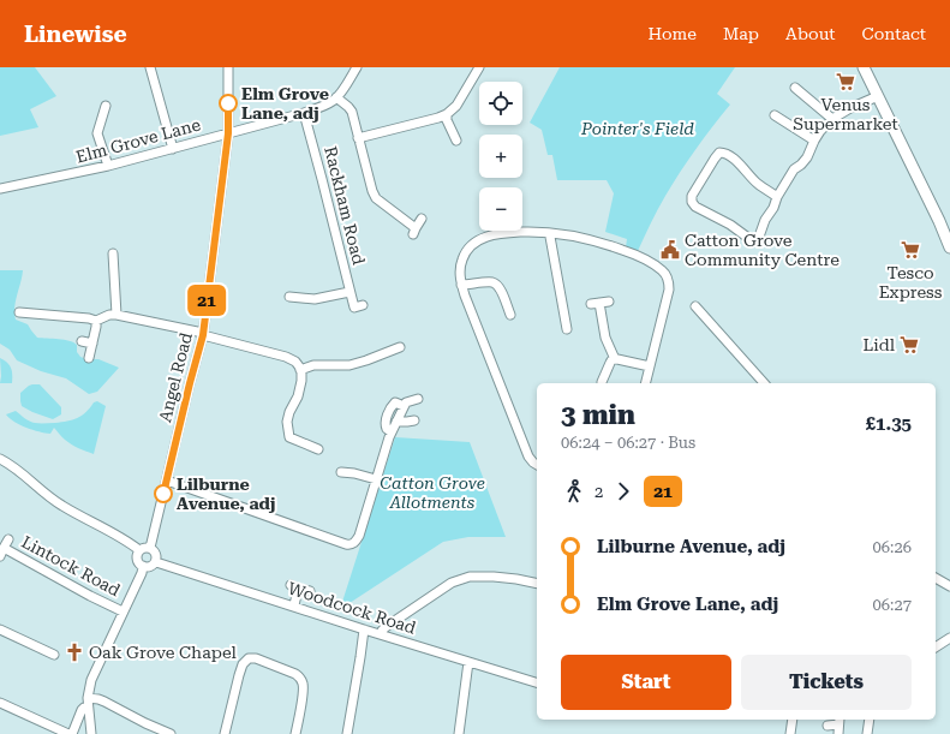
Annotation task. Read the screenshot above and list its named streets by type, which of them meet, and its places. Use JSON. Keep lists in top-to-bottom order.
{
  "streets": {
    "street": [
      "Elm Grove Lane",
      "Rackham Road",
      "Angel Road",
      "Lintock Road",
      "Woodcock Road"
    ]
  },
  "crossings": [
    ["Elm Grove Lane", "Rackham Road"],
    ["Elm Grove Lane", "Angel Road"],
    ["Angel Road", "Woodcock Road"]
  ],
  "parks": ["Pointer's Field", "Catton Grove Allotments"],
  "places": {
    "supermarket": ["Venus Supermarket", "Tesco Express", "Lidl"],
    "other": ["Elm Grove Lane, adj", "Lilburne Avenue, adj"],
    "public building": ["Catton Grove Community Centre"],
    "church": ["Oak Grove Chapel"]
  },
  "lines": ["bus line 21"],
  "page": {
    "header": "Linewise",
    "nav": [
      "Home",
      "Map",
      "About",
      "Contact"
    ],
    "on_map": "21",
    "map_buttons": ["+", "−"],
    "heading": ["3 min", "06:24 – 06:27 · Bus", "£1.35"],
    "legs": ["2", "21"],
    "list": [
      {
        "name": "Lilburne Avenue, adj",
        "value": "06:26"
      },
      {
        "name": "Elm Grove Lane, adj",
        "value": "06:27"
      }
    ],
    "buttons": ["Start", "Tickets"]
  }
}
